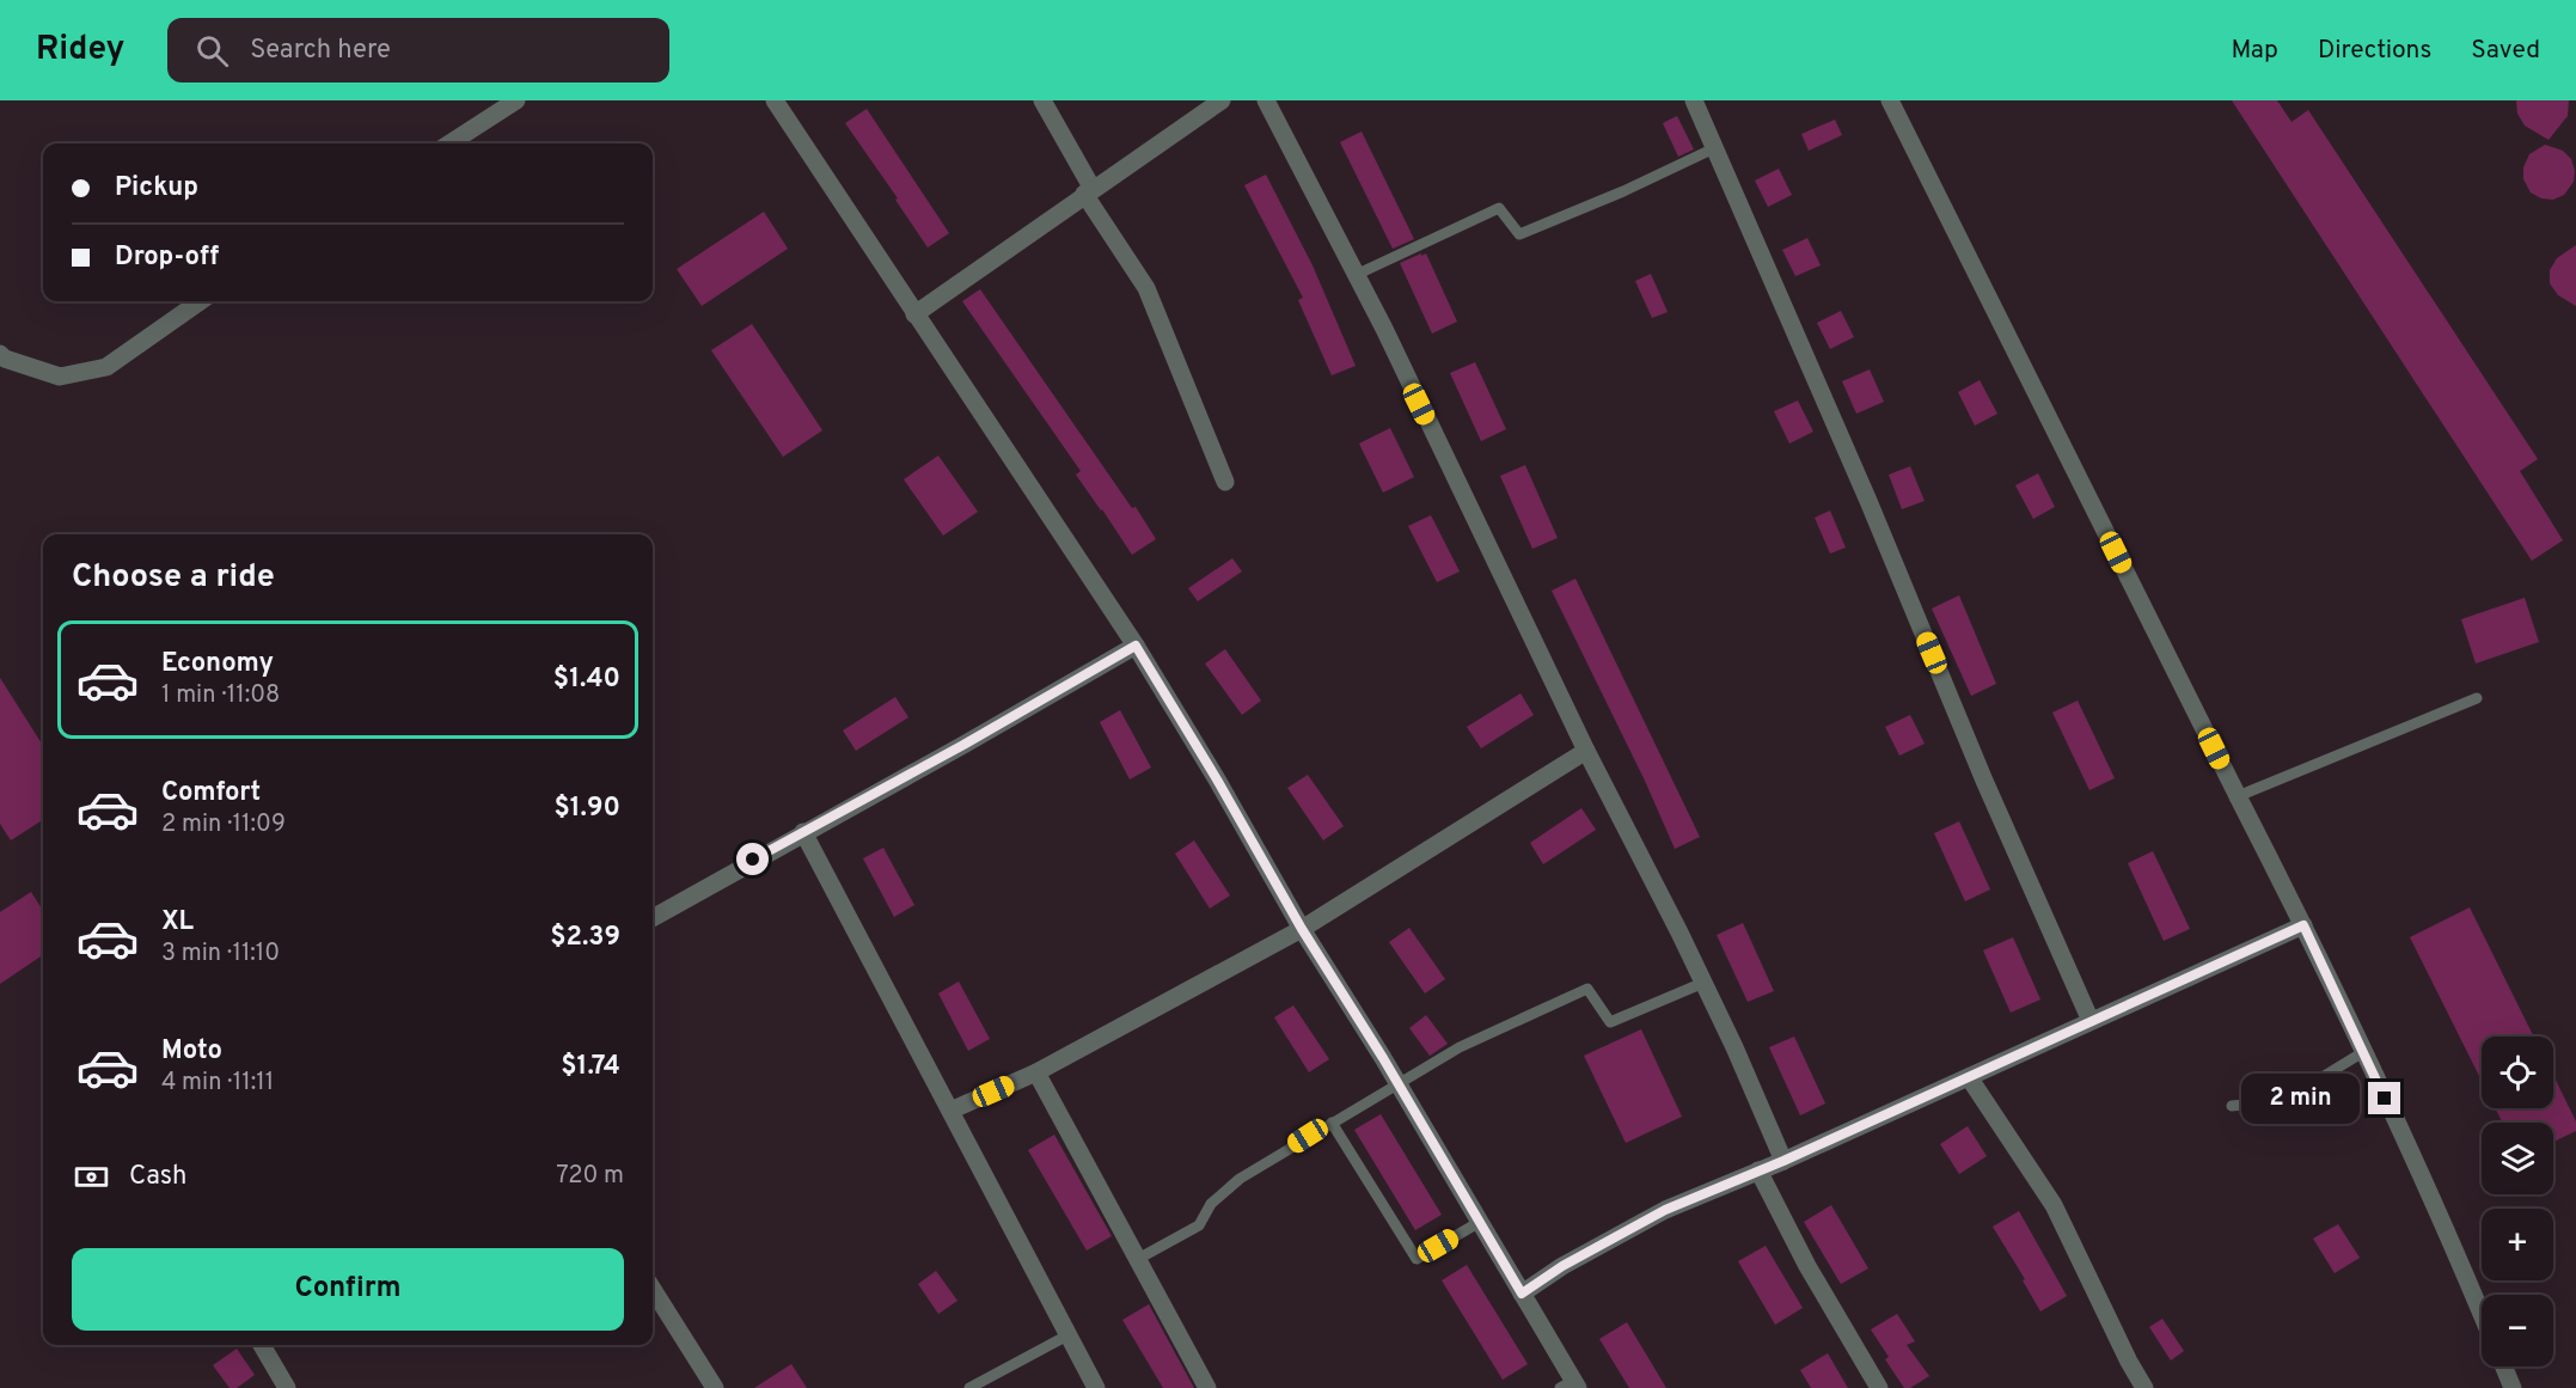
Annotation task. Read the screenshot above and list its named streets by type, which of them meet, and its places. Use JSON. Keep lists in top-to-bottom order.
{
  "page": {
    "header": "Ridey",
    "search": "Search here",
    "nav": ["Map", "Directions", "Saved"],
    "banner": ["Pickup", "Drop-off"],
    "heading": "Choose a ride",
    "list": [
      {
        "name": "Economy",
        "note": "1 min · 11:08",
        "value": "$1.40"
      },
      {
        "name": "Comfort",
        "note": "2 min · 11:09",
        "value": "$1.90"
      },
      {
        "name": "XL",
        "note": "3 min · 11:10",
        "value": "$2.39"
      },
      {
        "name": "Moto",
        "note": "4 min · 11:11",
        "value": "$1.74"
      }
    ],
    "map_buttons": ["+", "−"],
    "bubble": "2 min",
    "pay": ["Cash", "720 m"],
    "buttons": "Confirm"
  }
}
